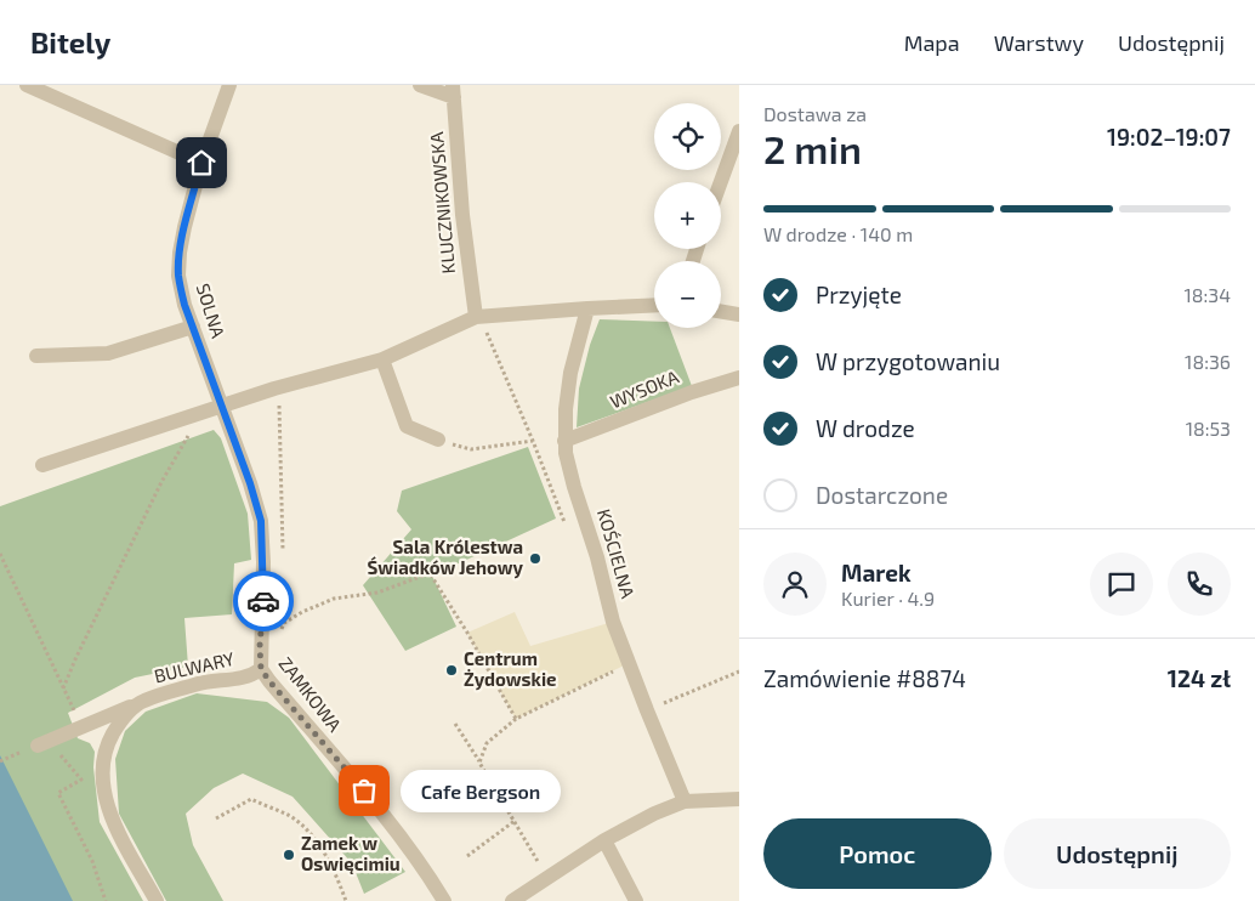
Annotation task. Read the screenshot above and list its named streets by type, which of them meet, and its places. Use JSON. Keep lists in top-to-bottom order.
{
  "streets": {
    "street": [
      "KLUCZNIKOWSKA",
      "SOLNA",
      "WYSOKA",
      "KOŚCIELNA",
      "BULWARY",
      "ZAMKOWA"
    ]
  },
  "crossings": [
    ["SOLNA", "ZAMKOWA"],
    ["WYSOKA", "KOŚCIELNA"],
    ["BULWARY", "ZAMKOWA"]
  ],
  "places": [
    "Sala Królestwa Świadków Jehowy",
    "Centrum Żydowskie",
    "Cafe Bergson",
    "Zamek w Oswięcimiu"
  ],
  "page": {
    "header": "Bitely",
    "nav": ["Mapa", "Warstwy", "Udostępnij"],
    "heading": ["2 min", "Dostawa za", "19:02–19:07"],
    "panel": [
      "Marek",
      "Kurier · 4.9",
      "Zamówienie #8874",
      "124 zł"
    ],
    "map_buttons": ["+", "−"],
    "bar": "W drodze · 140 m",
    "list": [
      ["Przyjęte", "18:34"],
      ["W przygotowaniu", "18:36"],
      ["W drodze", "18:53"],
      "Dostarczone"
    ],
    "bubble": "Cafe Bergson",
    "buttons": ["Pomoc", "Udostępnij"]
  }
}
